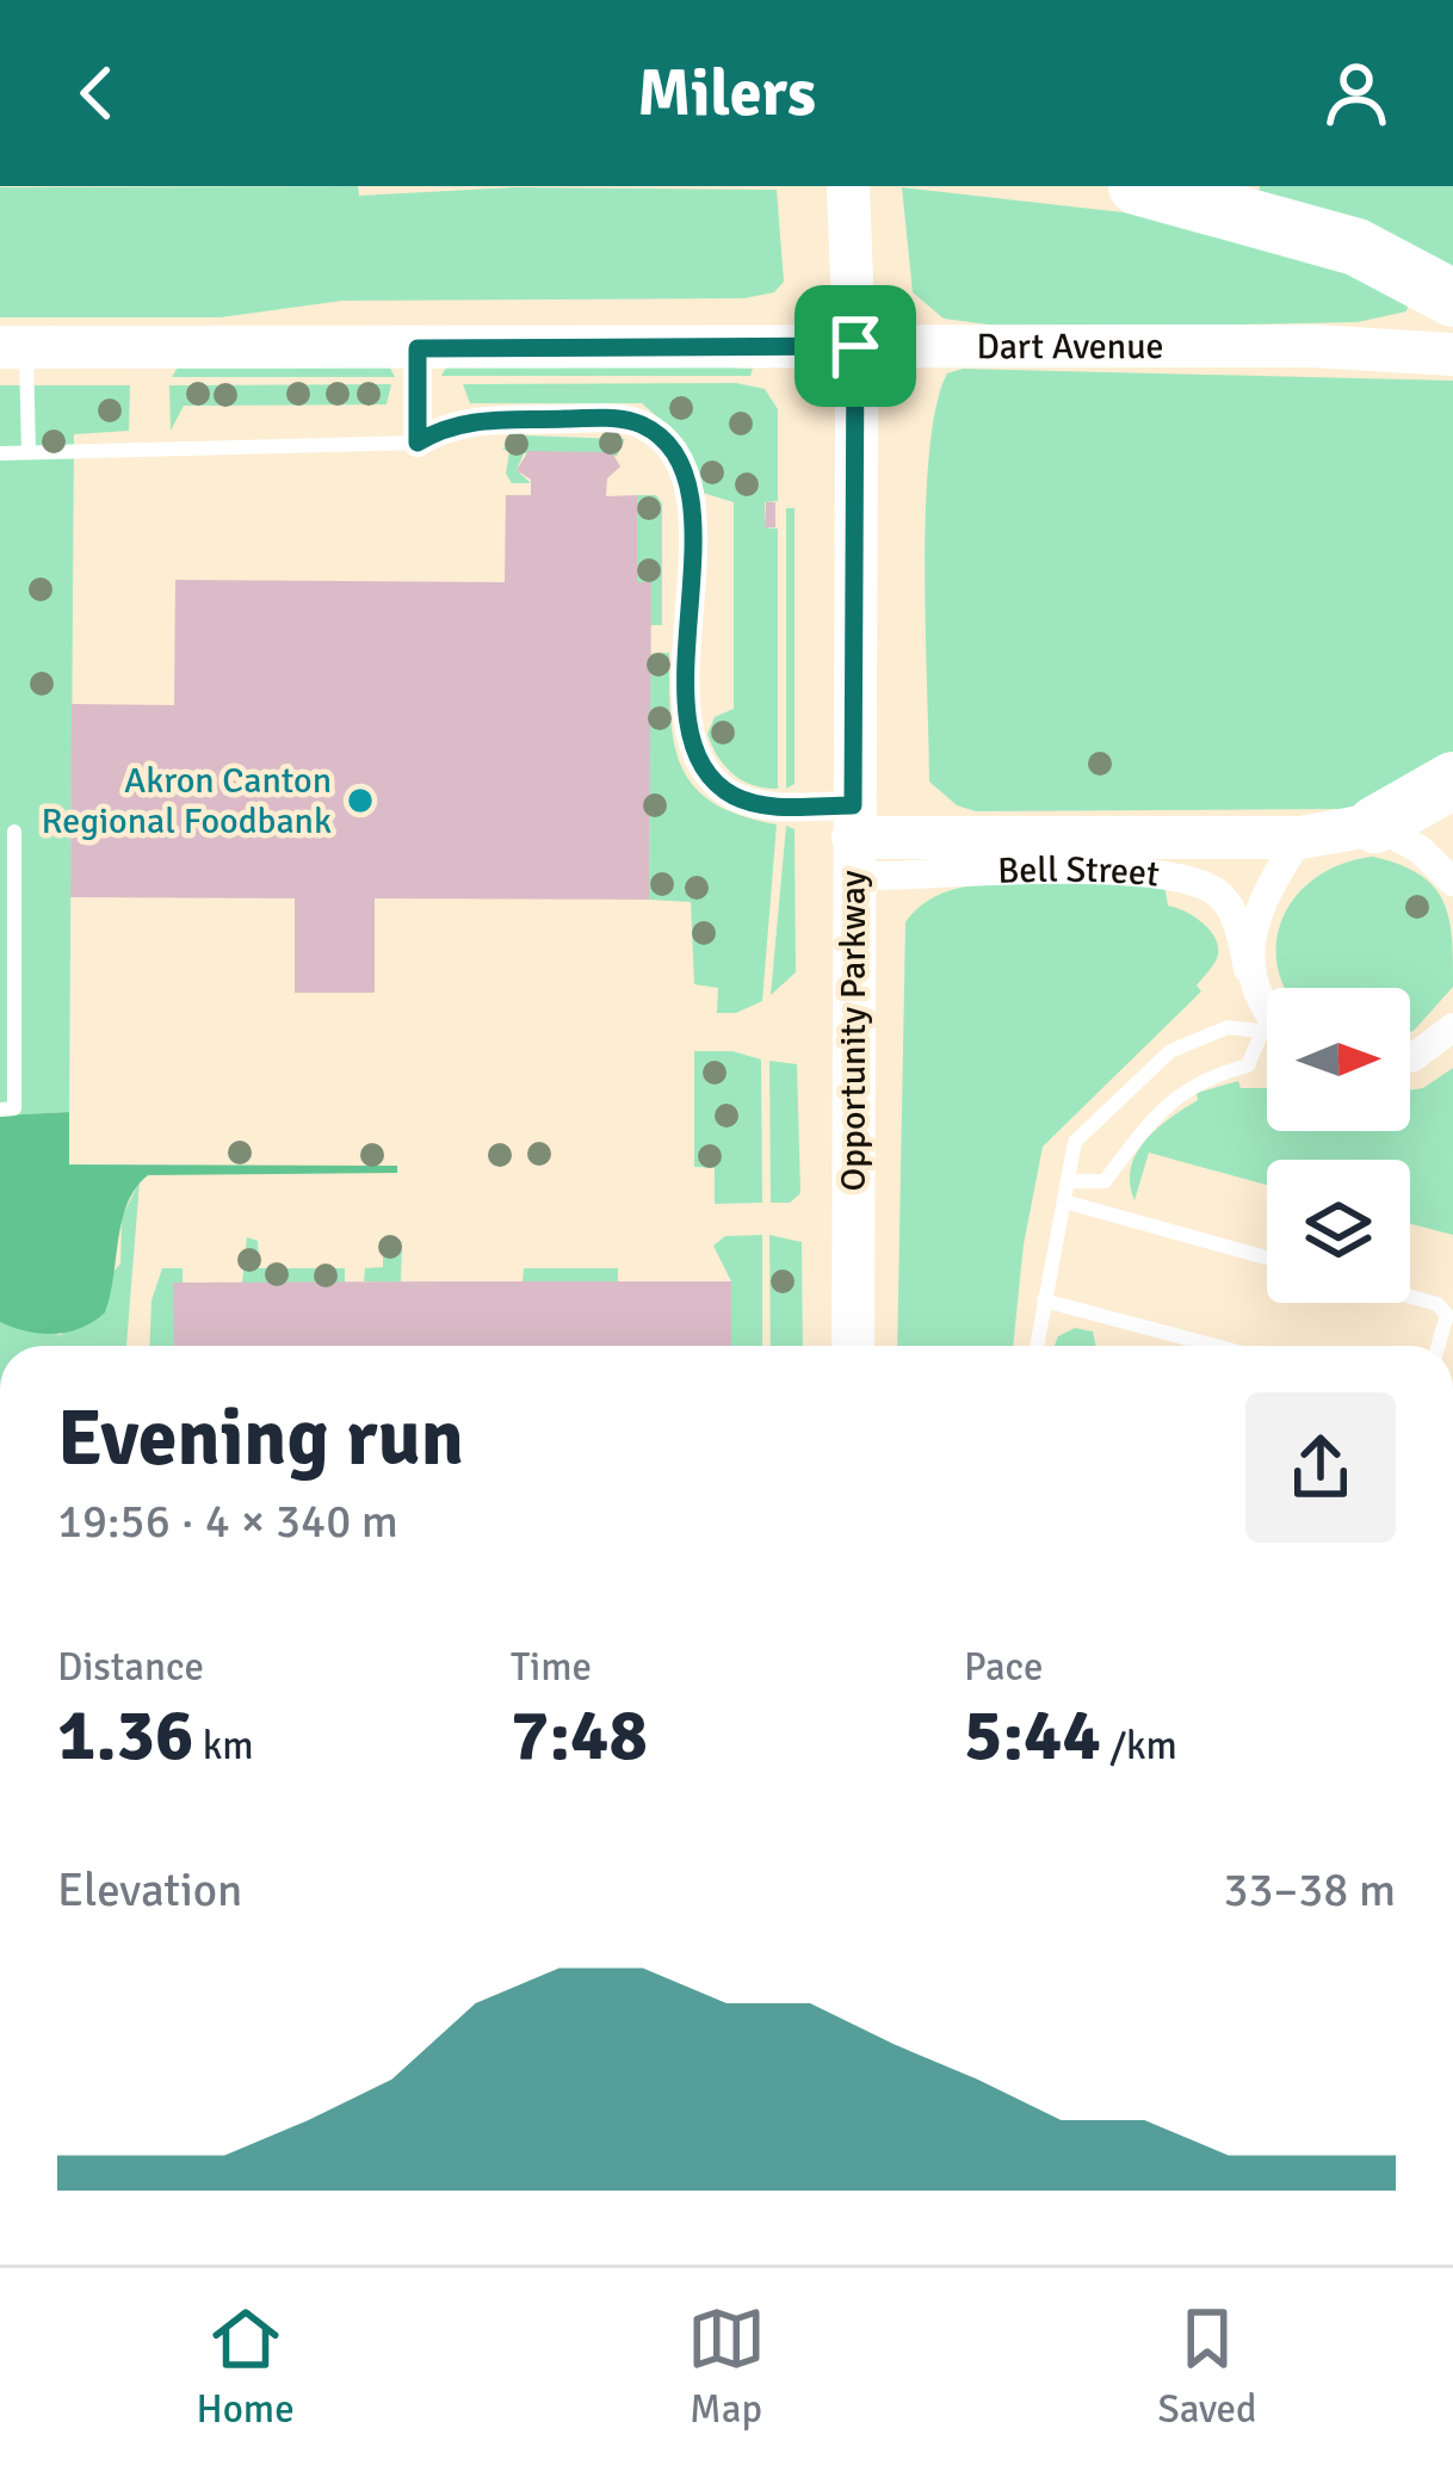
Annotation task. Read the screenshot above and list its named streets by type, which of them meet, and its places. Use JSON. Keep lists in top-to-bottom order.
{
  "streets": {
    "main road": ["Dart Avenue", "Bell Street", "Opportunity Parkway"]
  },
  "crossings": [
    ["Dart Avenue", "Opportunity Parkway"],
    ["Bell Street", "Opportunity Parkway"]
  ],
  "places": ["Akron Canton Regional Foodbank"],
  "north": "right",
  "page": {
    "header": "Milers",
    "heading": ["Evening run", "19:56 · 4 × 340 m"],
    "stats": [
      ["Distance", "1.36 km"],
      ["Time", "7:48"],
      ["Pace", "5:44 /km"]
    ],
    "chart": ["Elevation", "33–38 m"],
    "tabs": ["Home", "Map", "Saved"]
  }
}
